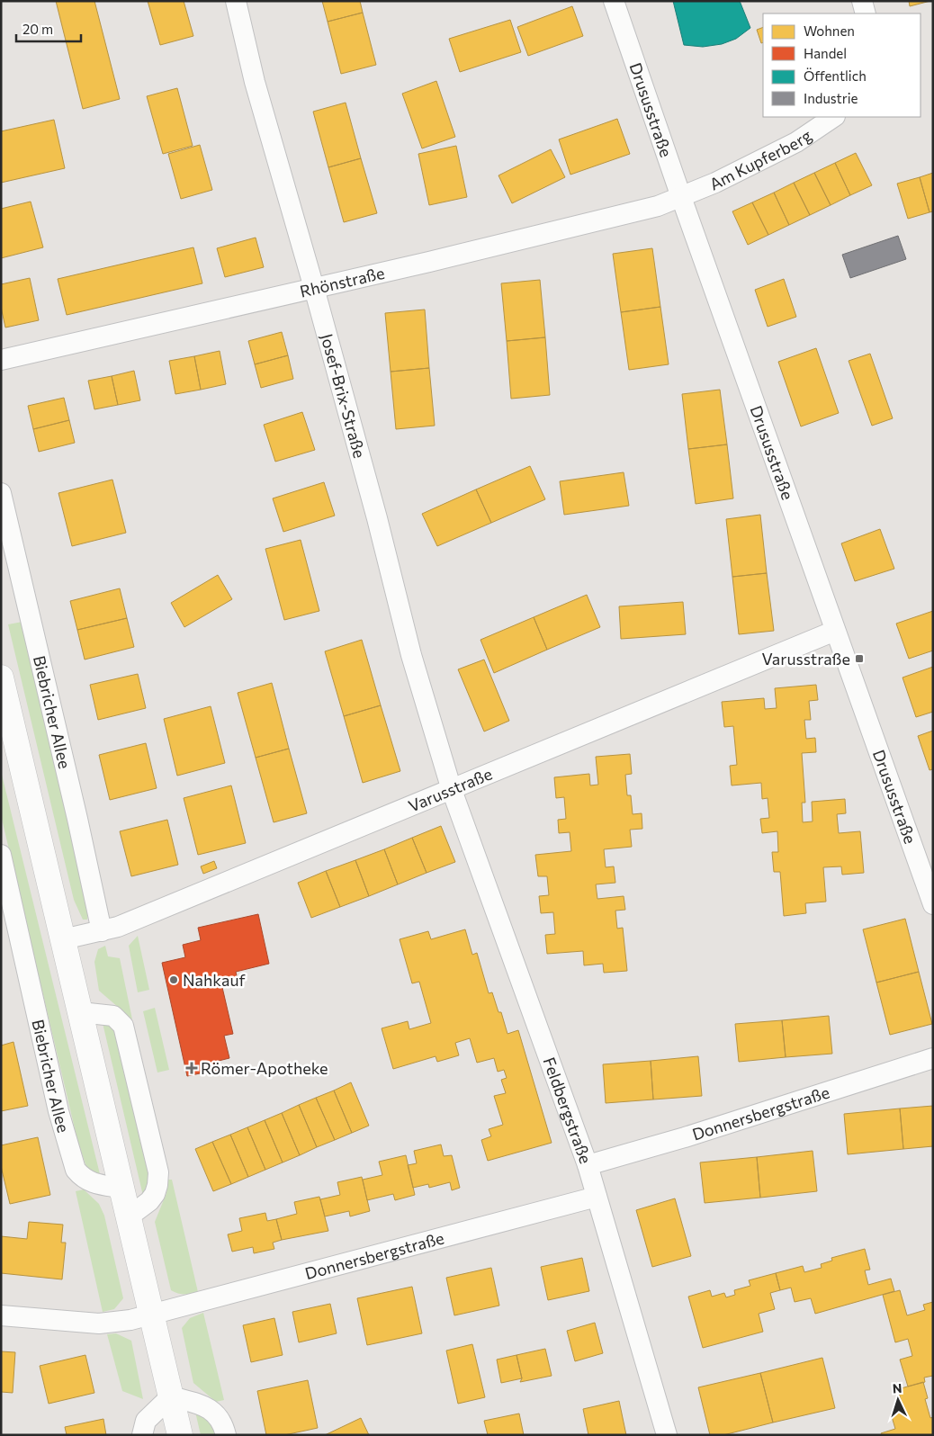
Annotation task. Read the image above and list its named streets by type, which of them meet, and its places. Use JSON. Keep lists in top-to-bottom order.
{
  "streets": {
    "street": [
      "Drususstraße",
      "Am Kupferberg",
      "Rhönstraße",
      "Josef-Brix-Straße",
      "Biebricher Allee",
      "Varusstraße",
      "Feldbergstraße",
      "Donnersbergstraße"
    ]
  },
  "crossings": [
    ["Drususstraße", "Am Kupferberg"],
    ["Drususstraße", "Rhönstraße"],
    ["Drususstraße", "Varusstraße"],
    ["Am Kupferberg", "Rhönstraße"],
    ["Rhönstraße", "Josef-Brix-Straße"],
    ["Josef-Brix-Straße", "Varusstraße"],
    ["Josef-Brix-Straße", "Feldbergstraße"],
    ["Biebricher Allee", "Varusstraße"],
    ["Varusstraße", "Feldbergstraße"],
    ["Feldbergstraße", "Donnersbergstraße"]
  ],
  "places": {
    "transit": ["Varusstraße"],
    "other": ["Nahkauf"],
    "health": ["Römer-Apotheke"]
  },
  "legend": [
    "Wohnen",
    "Handel",
    "Öffentlich",
    "Industrie"
  ],
  "scale_bar": "20 m",
  "north": "top"
}
